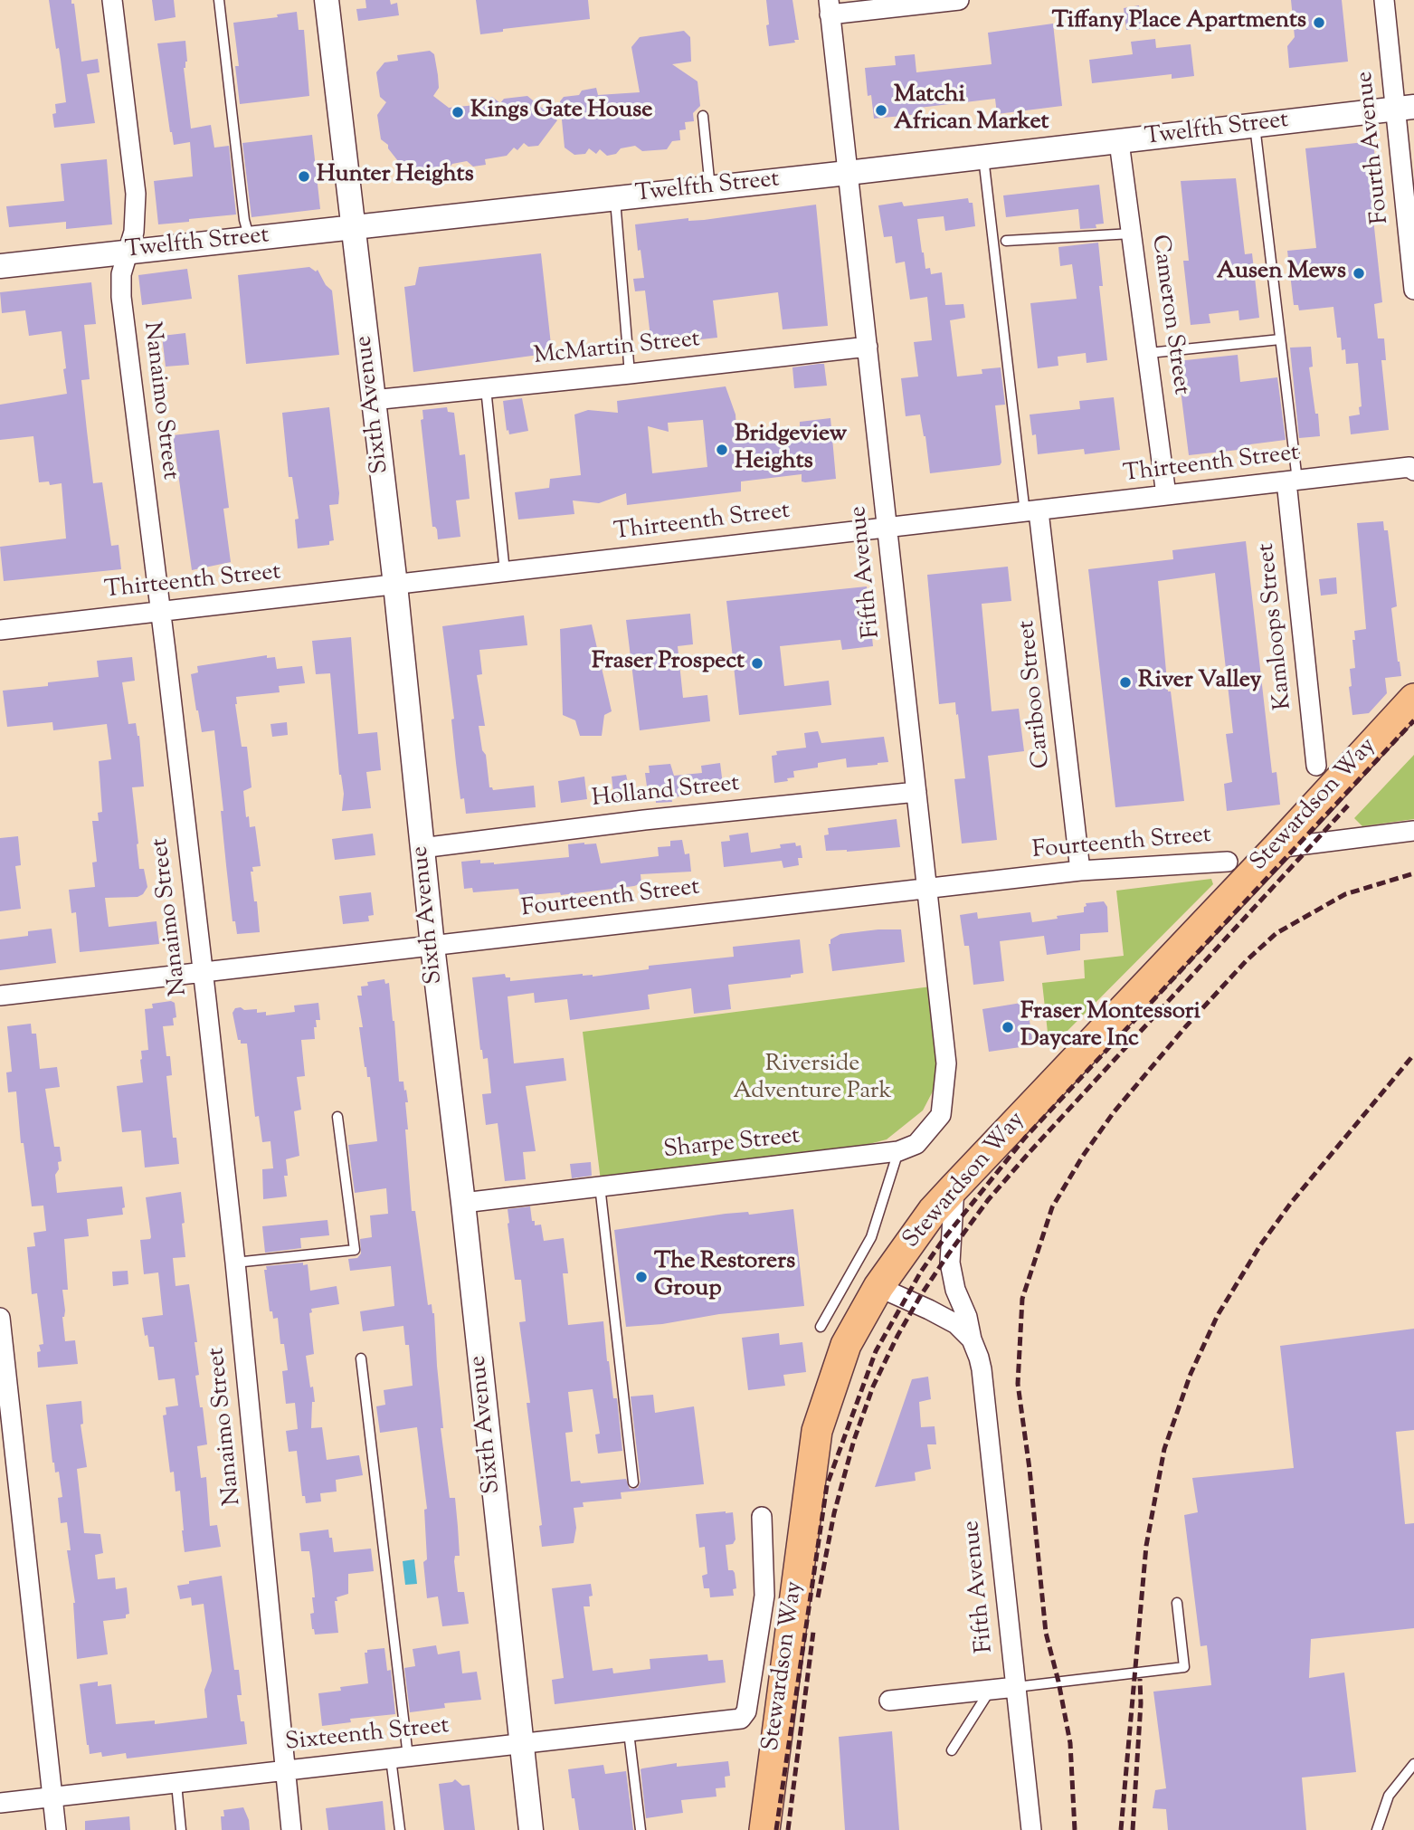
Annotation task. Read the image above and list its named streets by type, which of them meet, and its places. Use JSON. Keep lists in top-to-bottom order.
{
  "streets": {
    "main road": ["Stewardson Way"],
    "street": [
      "Twelfth Street",
      "Fourth Avenue",
      "Cameron Street",
      "McMartin Street",
      "Nanaimo Street",
      "Sixth Avenue",
      "Thirteenth Street",
      "Fifth Avenue",
      "Kamloops Street",
      "Cariboo Street",
      "Holland Street",
      "Fourteenth Street",
      "Sharpe Street",
      "Sixteenth Street"
    ]
  },
  "crossings": [
    ["Twelfth Street", "Fourth Avenue"],
    ["Twelfth Street", "Cameron Street"],
    ["Twelfth Street", "Nanaimo Street"],
    ["Twelfth Street", "Sixth Avenue"],
    ["Twelfth Street", "Fifth Avenue"],
    ["Cameron Street", "Thirteenth Street"],
    ["McMartin Street", "Sixth Avenue"],
    ["McMartin Street", "Fifth Avenue"],
    ["Nanaimo Street", "Thirteenth Street"],
    ["Nanaimo Street", "Fourteenth Street"],
    ["Nanaimo Street", "Sixteenth Street"],
    ["Sixth Avenue", "Thirteenth Street"],
    ["Sixth Avenue", "Holland Street"],
    ["Sixth Avenue", "Fourteenth Street"],
    ["Sixth Avenue", "Sharpe Street"],
    ["Sixth Avenue", "Sixteenth Street"],
    ["Thirteenth Street", "Fifth Avenue"],
    ["Thirteenth Street", "Kamloops Street"],
    ["Thirteenth Street", "Cariboo Street"],
    ["Fifth Avenue", "Holland Street"],
    ["Fifth Avenue", "Stewardson Way"],
    ["Fifth Avenue", "Fourteenth Street"],
    ["Fifth Avenue", "Sharpe Street"],
    ["Cariboo Street", "Fourteenth Street"]
  ],
  "parks": ["Riverside Adventure Park"],
  "places": [
    "Tiffany Place Apartments",
    "Matchi African Market",
    "Kings Gate House",
    "Hunter Heights",
    "Ausen Mews",
    "Bridgeview Heights",
    "Fraser Prospect",
    "River Valley",
    "Fraser Montessori Daycare Inc",
    "The Restorers Group"
  ]
}
